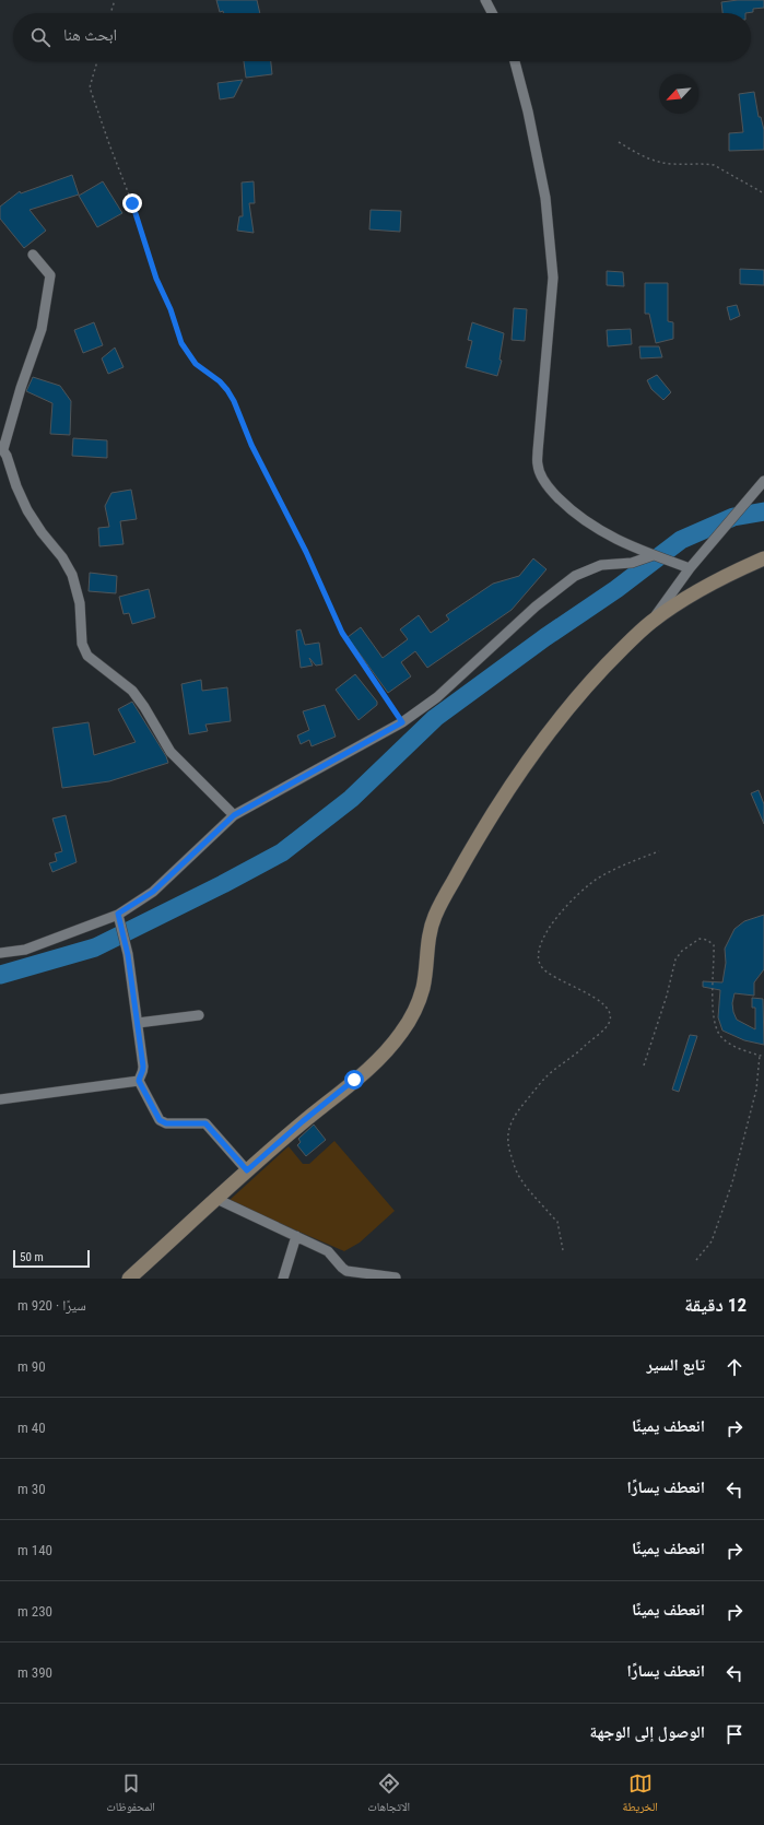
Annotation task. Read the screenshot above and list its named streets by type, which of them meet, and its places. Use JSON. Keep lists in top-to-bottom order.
{
  "scale_bar": "50 m",
  "north": "bottom left",
  "page": {
    "search": "ابحث هنا",
    "scale": "50 m",
    "heading": ["12 دقيقة", "سيرًا · 920 m"],
    "list": [
      ["تابع السير", "90 m"],
      ["انعطف يمينًا", "40 m"],
      ["انعطف يسارًا", "30 m"],
      ["انعطف يمينًا", "140 m"],
      ["انعطف يمينًا", "230 m"],
      ["انعطف يسارًا", "390 m"],
      "الوصول إلى الوجهة"
    ],
    "nav": ["الخريطة", "الاتجاهات", "المحفوظات"]
  }
}
